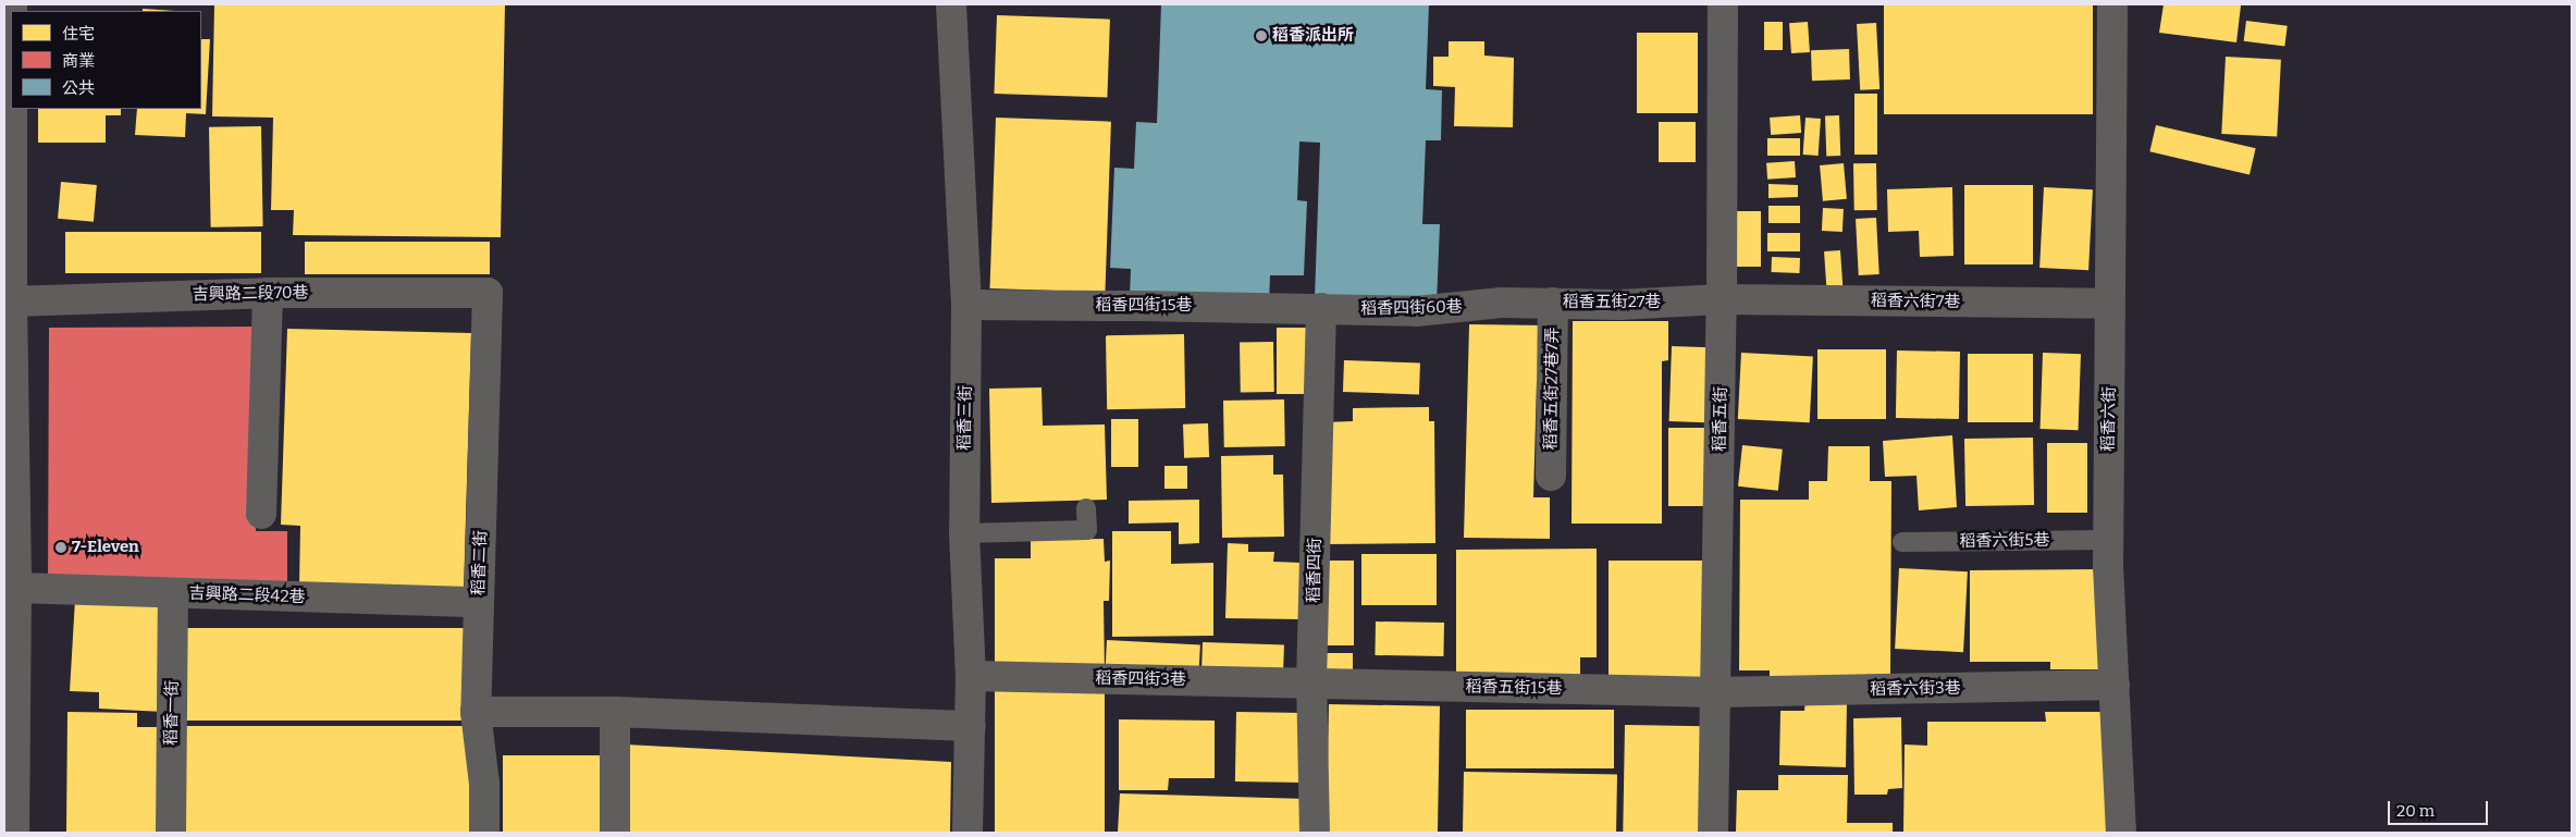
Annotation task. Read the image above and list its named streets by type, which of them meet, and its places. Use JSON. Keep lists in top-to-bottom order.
{
  "streets": {
    "street": [
      "吉興路二段70巷",
      "稻香六街7巷",
      "稻香五街27巷",
      "稻香四街15巷",
      "稻香四街60巷",
      "稻香五街27巷7弄",
      "稻香三街",
      "稻香五街",
      "稻香六街",
      "稻香二街",
      "稻香四街",
      "吉興路二段42巷",
      "稻香四街3巷",
      "稻香五街15巷",
      "稻香六街3巷",
      "稻香一街"
    ],
    "lane": ["稻香六街5巷"]
  },
  "crossings": [
    ["吉興路二段70巷", "稻香二街"],
    ["稻香六街7巷", "稻香五街27巷"],
    ["稻香六街7巷", "稻香五街"],
    ["稻香六街7巷", "稻香六街"],
    ["稻香五街27巷", "稻香四街60巷"],
    ["稻香五街27巷", "稻香五街27巷7弄"],
    ["稻香五街27巷", "稻香五街"],
    ["稻香四街15巷", "稻香四街60巷"],
    ["稻香四街15巷", "稻香三街"],
    ["稻香四街15巷", "稻香四街"],
    ["稻香四街60巷", "稻香四街"],
    ["稻香三街", "稻香四街3巷"],
    ["稻香五街", "稻香五街15巷"],
    ["稻香五街", "稻香六街3巷"],
    ["稻香六街", "稻香六街5巷"],
    ["稻香六街", "稻香六街3巷"],
    ["稻香二街", "吉興路二段42巷"],
    ["稻香四街", "稻香四街3巷"],
    ["稻香四街", "稻香五街15巷"],
    ["吉興路二段42巷", "稻香一街"],
    ["稻香四街3巷", "稻香五街15巷"],
    ["稻香五街15巷", "稻香六街3巷"]
  ],
  "places": ["稻香派出所", "7-Eleven"],
  "legend": ["住宅", "商業", "公共"],
  "scale_bar": "20 m"
}
